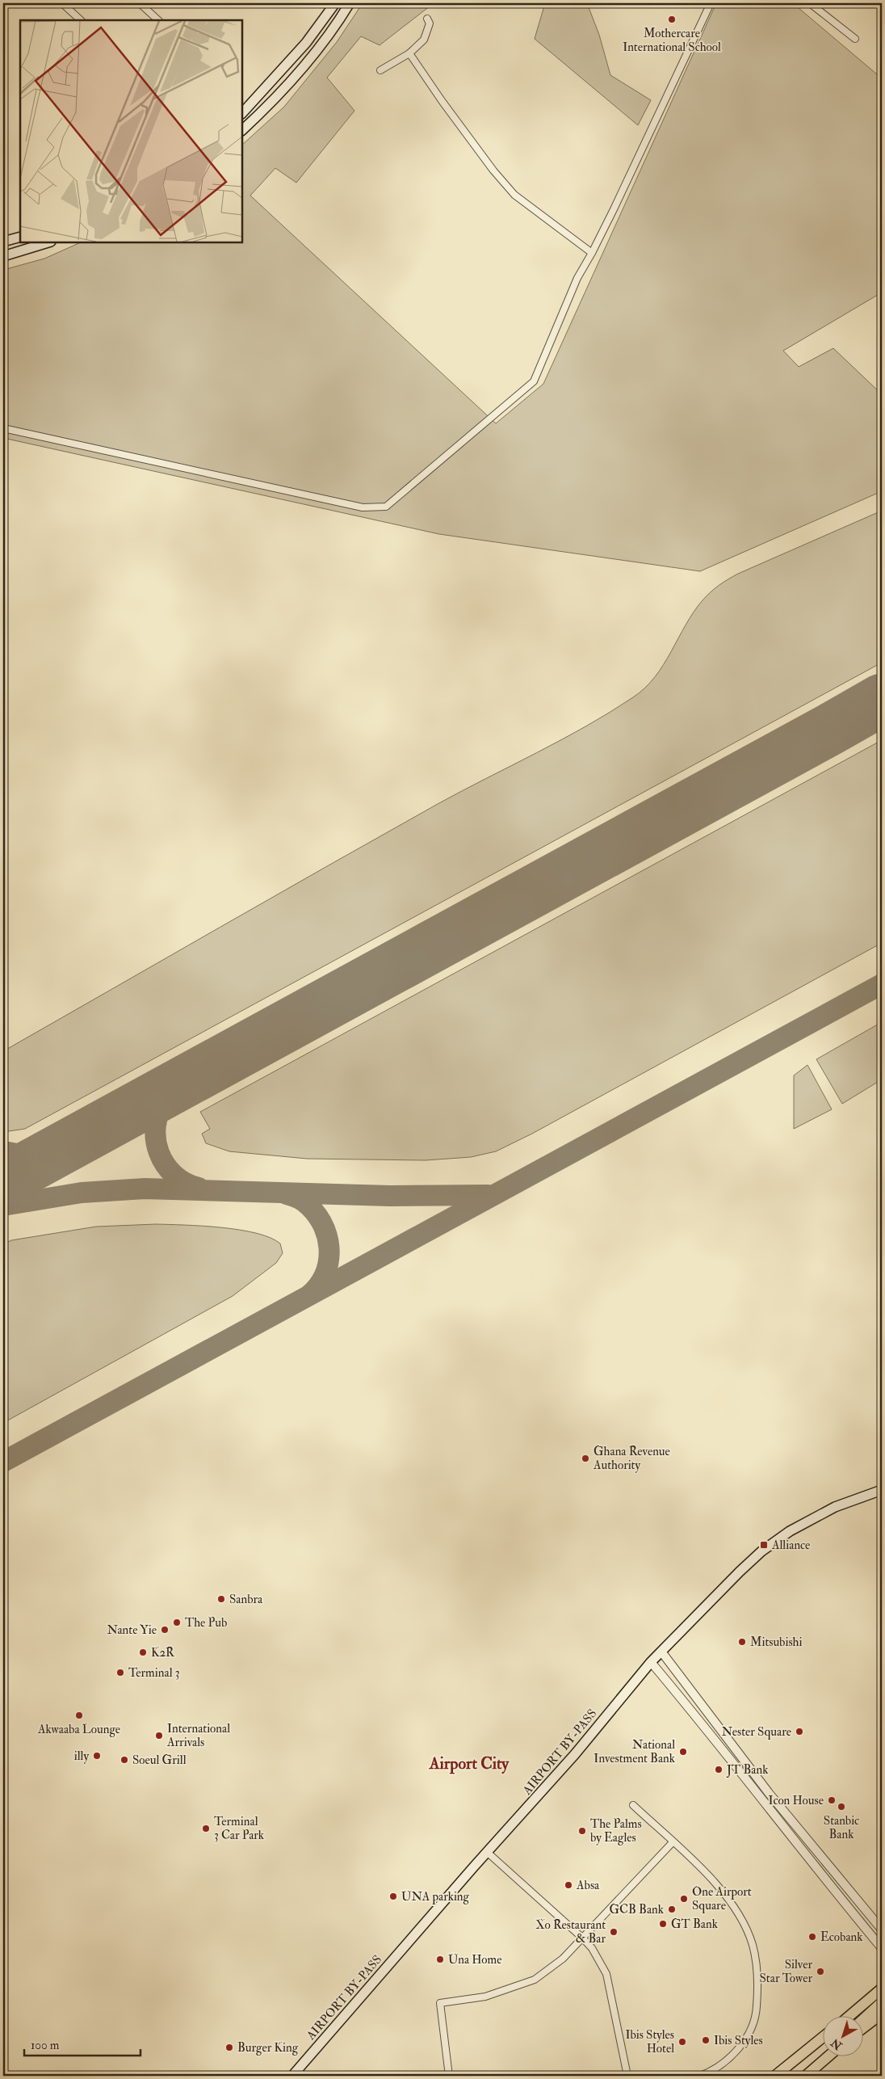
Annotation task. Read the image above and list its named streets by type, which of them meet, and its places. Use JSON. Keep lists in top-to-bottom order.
{
  "streets": {
    "main road": ["AIRPORT BY-PASS"]
  },
  "districts": ["Airport City"],
  "places": {
    "other": [
      "Mothercare International School",
      "Ghana Revenue Authority",
      "Sanbra",
      "The Pub",
      "Nante Yie",
      "Mitsubishi",
      "K2R",
      "Terminal 3",
      "Akwaaba Lounge",
      "Nester Square",
      "International Arrivals",
      "National Investment Bank",
      "illy",
      "Soeul Grill",
      "JT Bank",
      "Icon House",
      "Stanbic Bank",
      "Terminal 3 Car Park",
      "The Palms by Eagles",
      "Absa",
      "UNA parking",
      "One Airport Square",
      "GCB Bank",
      "GT Bank",
      "Xo Restaurant & Bar",
      "Ecobank",
      "Una Home",
      "Silver Star Tower",
      "Ibis Styles",
      "Ibis Styles Hotel",
      "Burger King"
    ],
    "transit": ["Alliance"]
  },
  "scale_bar": "100 m",
  "north": "bottom left"
}
